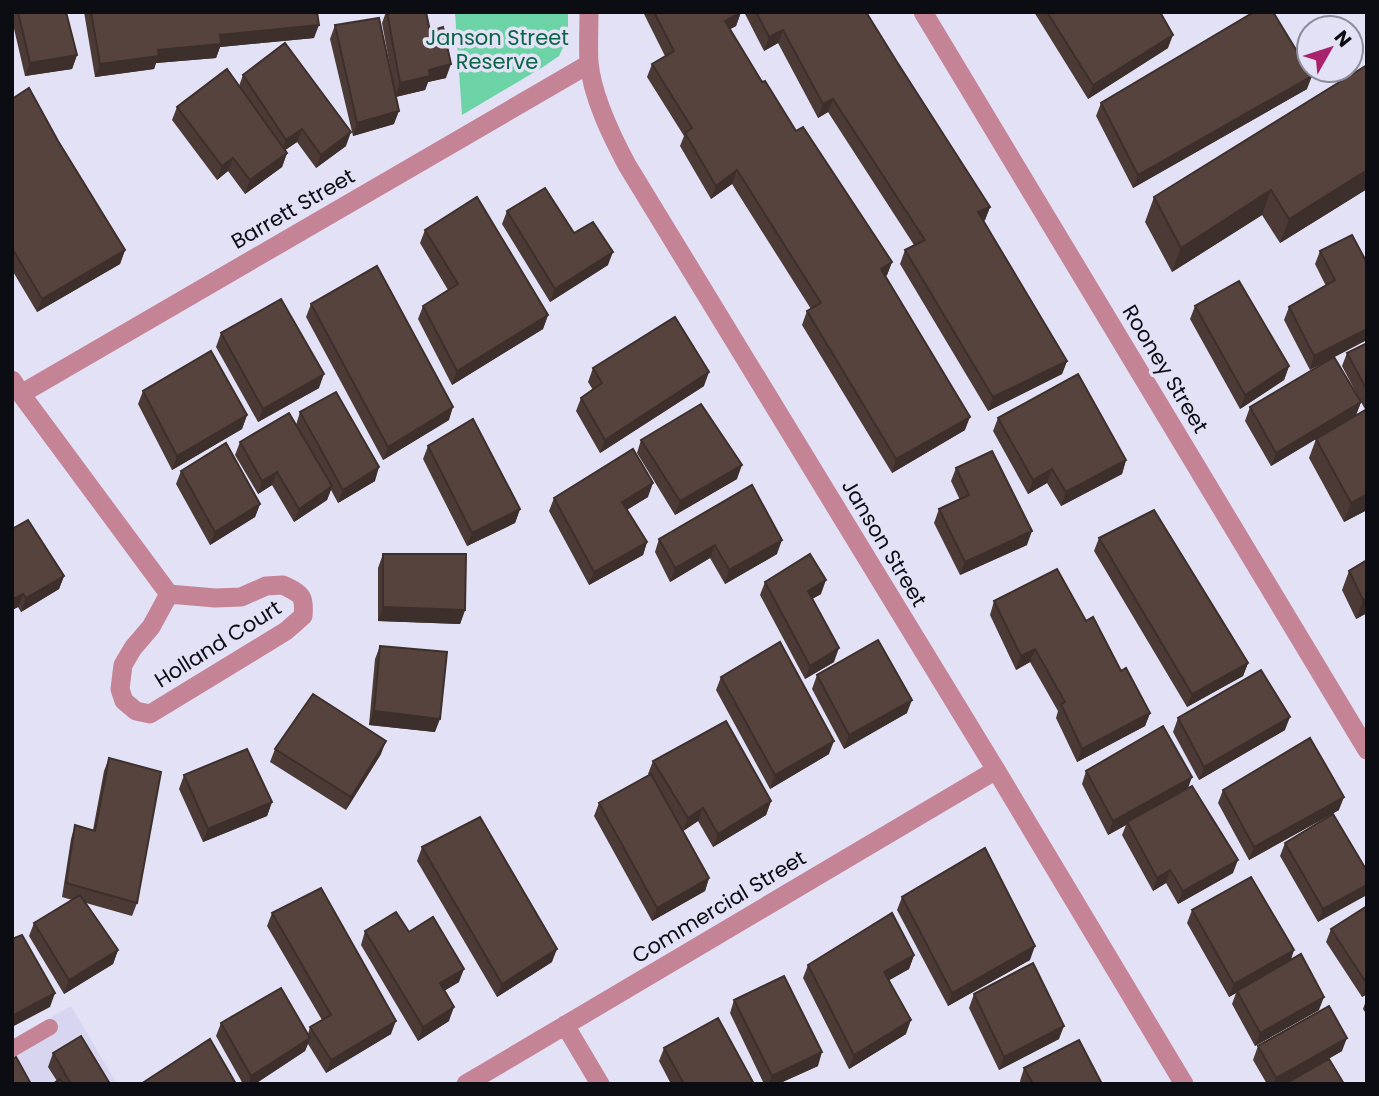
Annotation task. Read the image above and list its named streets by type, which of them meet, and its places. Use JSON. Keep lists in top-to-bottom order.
{
  "streets": {
    "street": [
      "Barrett Street",
      "Rooney Street",
      "Janson Street",
      "Holland Court",
      "Commercial Street"
    ]
  },
  "crossings": [
    ["Barrett Street", "Janson Street"],
    ["Janson Street", "Commercial Street"]
  ],
  "parks": ["Janson Street Reserve"],
  "north": "top right"
}
